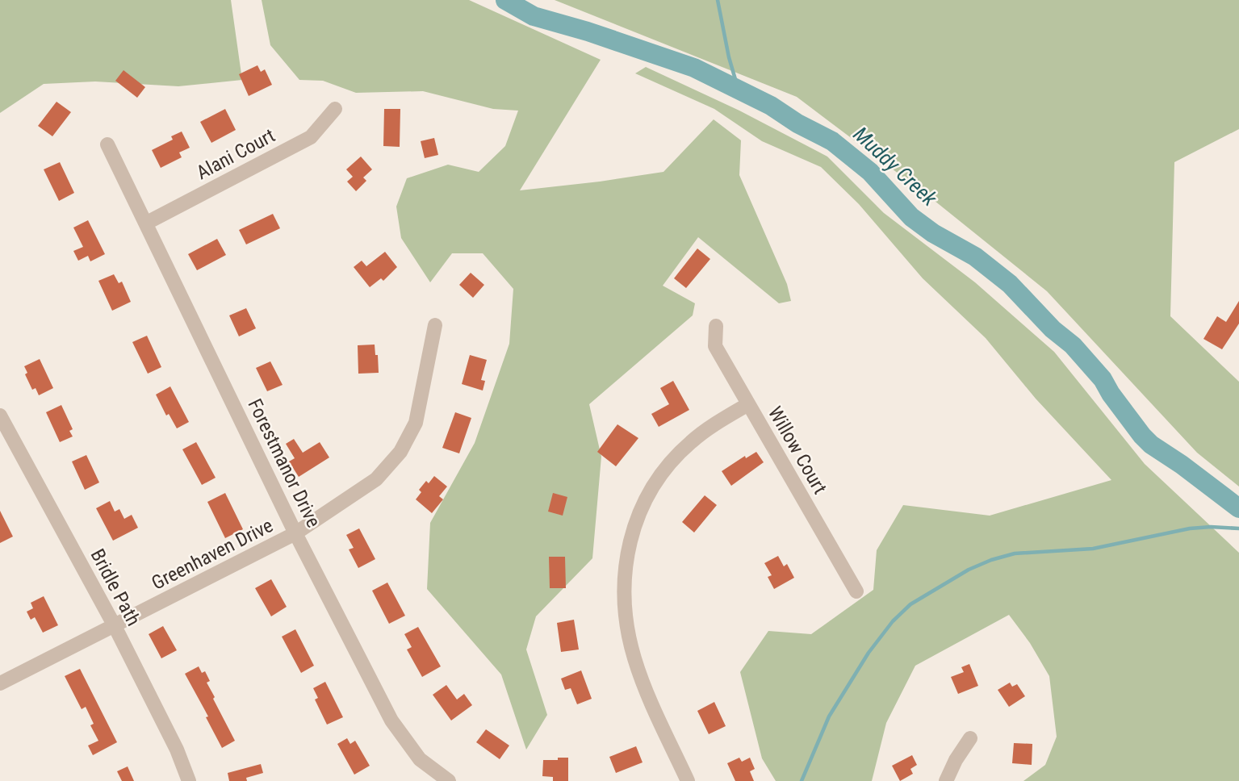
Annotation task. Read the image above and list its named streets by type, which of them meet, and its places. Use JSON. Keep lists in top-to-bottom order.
{
  "streets": {
    "street": [
      "Alani Court",
      "Willow Court",
      "Forestmanor Drive",
      "Greenhaven Drive",
      "Bridle Path"
    ]
  },
  "crossings": [
    ["Alani Court", "Forestmanor Drive"],
    ["Forestmanor Drive", "Greenhaven Drive"],
    ["Greenhaven Drive", "Bridle Path"]
  ],
  "water": ["Muddy Creek"]
}
